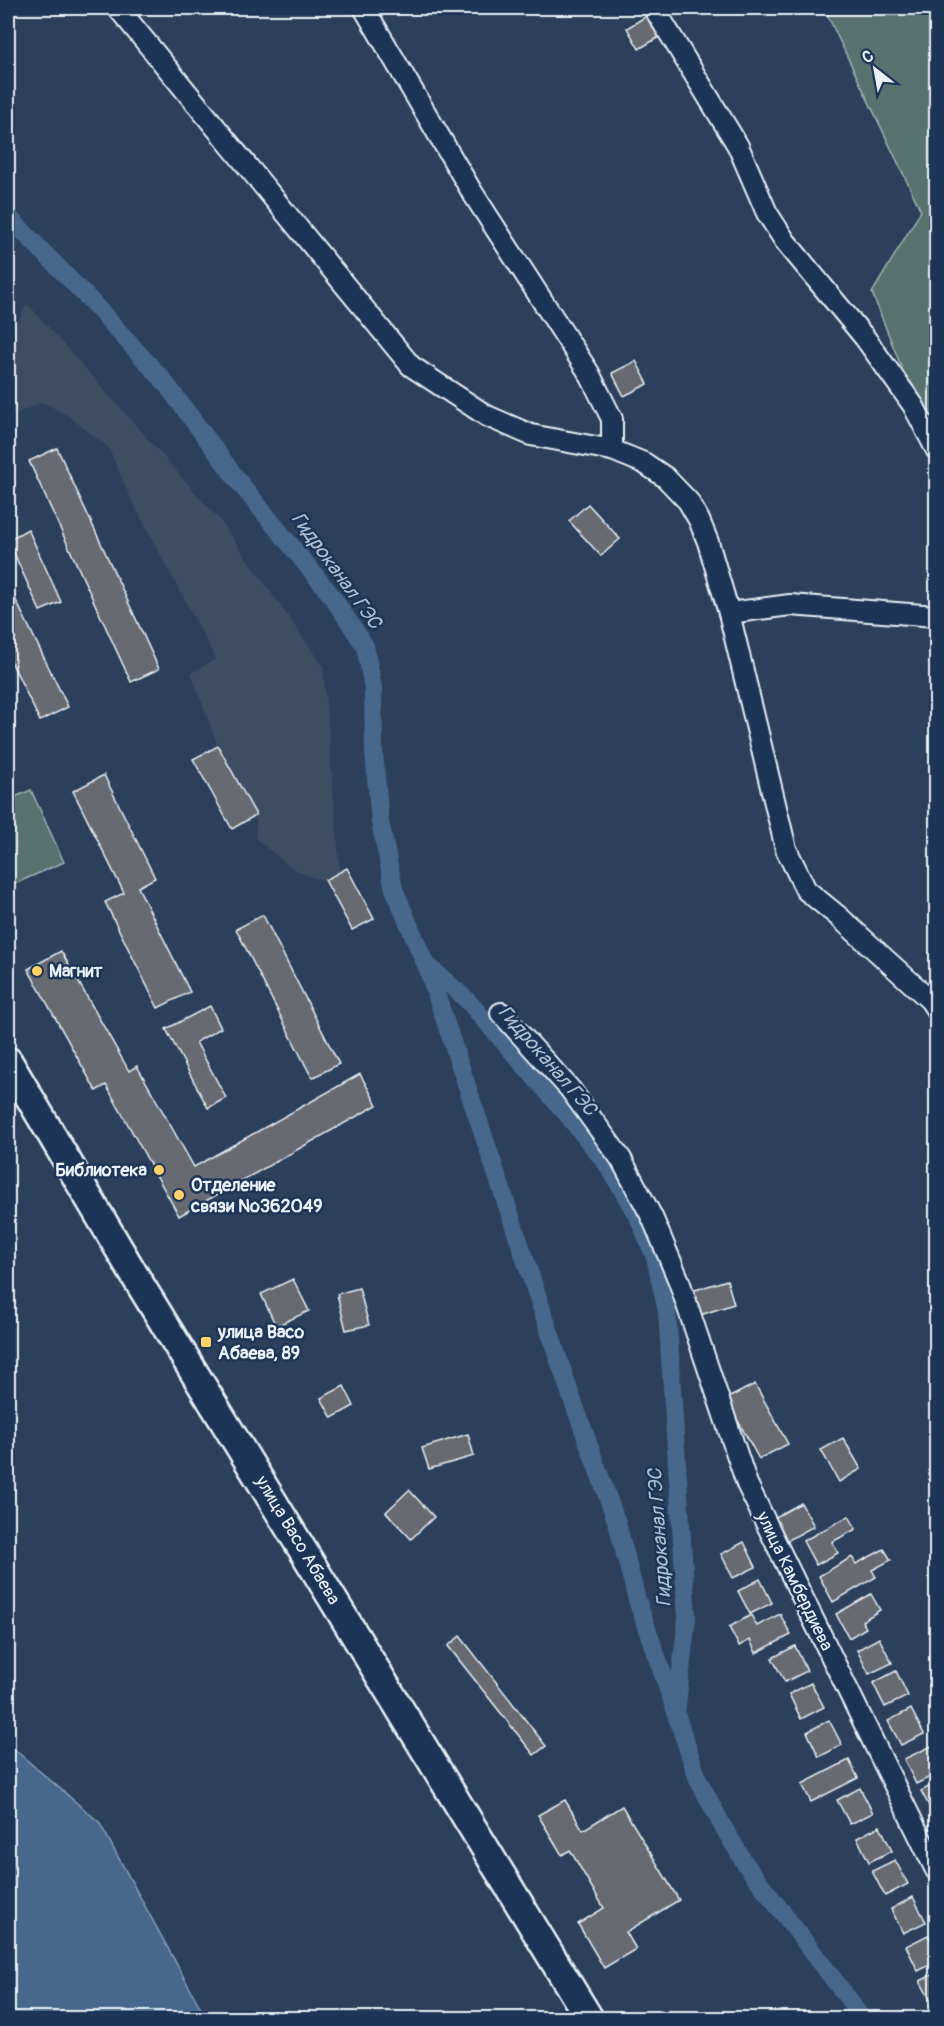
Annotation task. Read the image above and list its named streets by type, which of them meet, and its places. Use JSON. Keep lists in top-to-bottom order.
{
  "streets": {
    "street": ["улица Васо Абаева", "улица Камбердиева"]
  },
  "water": ["Гидроканал ГЭС"],
  "places": {
    "other": ["Магнит", "Библиотека", "Отделение связи №362049"],
    "transit": ["улица Васо Абаева, 89"]
  },
  "north": "top left"
}
